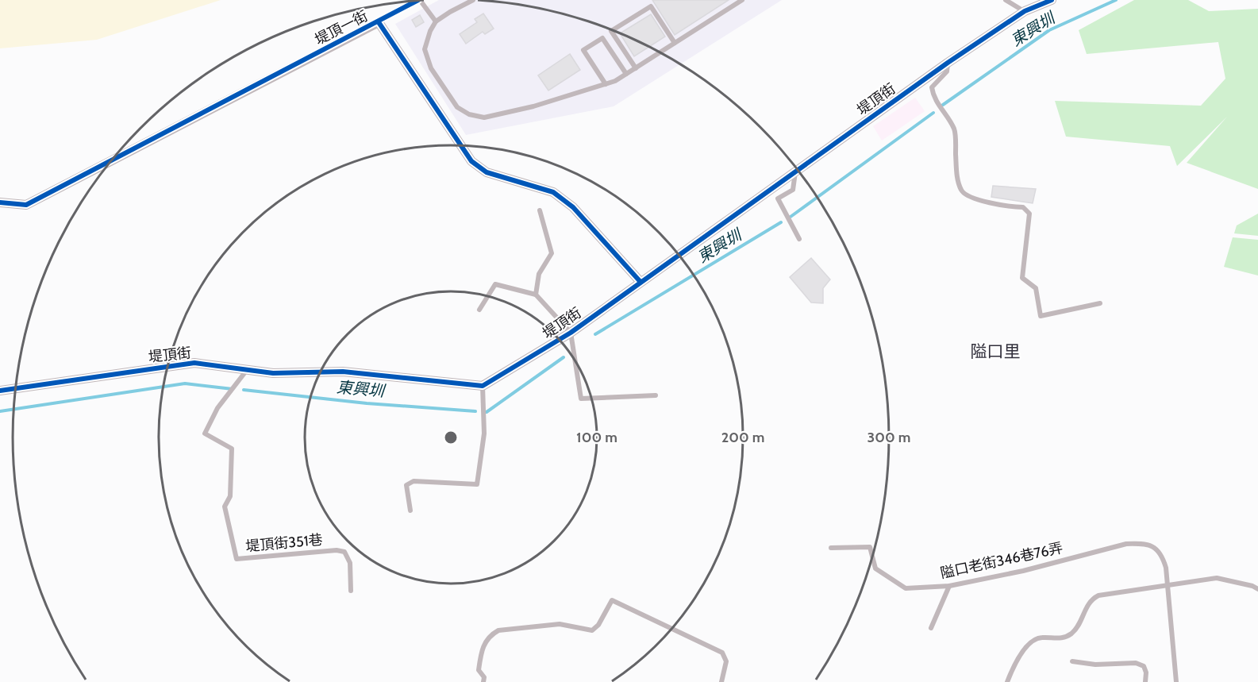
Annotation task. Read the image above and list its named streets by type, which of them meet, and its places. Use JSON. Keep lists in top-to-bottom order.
{
  "streets": {
    "street": ["堤頂一街", "堤頂街"],
    "lane": ["堤頂街351巷", "隘口老街346巷76弄"]
  },
  "crossings": [
    ["堤頂一街", "堤頂街"],
    ["堤頂街", "堤頂街351巷"]
  ],
  "districts": ["隘口里"],
  "water": ["東興圳"],
  "rings": ["100 m", "200 m", "300 m"]
}
